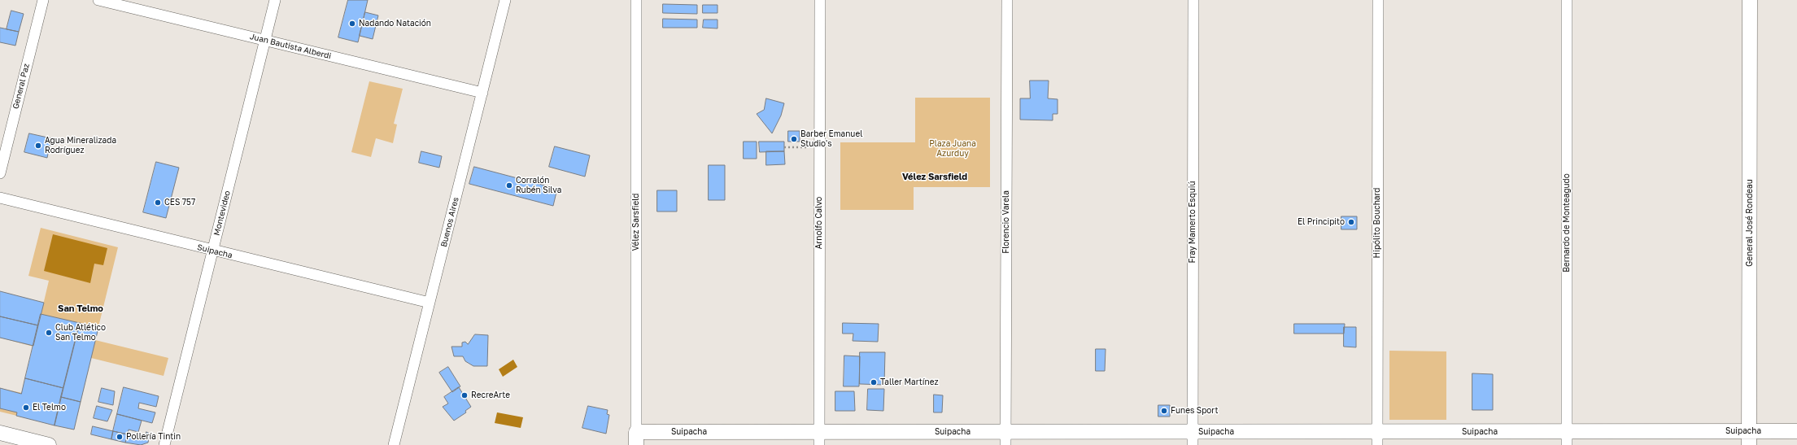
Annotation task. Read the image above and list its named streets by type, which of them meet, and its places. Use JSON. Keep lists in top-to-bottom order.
{
  "streets": {
    "main road": ["General José Rondeau", "Suipacha"],
    "street": [
      "Juan Bautista Alberdi",
      "General Paz",
      "Montevideo",
      "Buenos Aires",
      "Vélez Sarsfield",
      "Florencio Varela",
      "Fray Mamerto Esquiú",
      "Arnolfo Calvo",
      "Hipólito Bouchard",
      "Bernardo de Monteagudo"
    ]
  },
  "crossings": [
    ["Juan Bautista Alberdi", "Montevideo"],
    ["Juan Bautista Alberdi", "Buenos Aires"],
    ["Montevideo", "Suipacha"],
    ["Buenos Aires", "Suipacha"],
    ["Vélez Sarsfield", "Suipacha"],
    ["Florencio Varela", "Suipacha"],
    ["Fray Mamerto Esquiú", "Suipacha"],
    ["Arnolfo Calvo", "Suipacha"],
    ["Hipólito Bouchard", "Suipacha"],
    ["Bernardo de Monteagudo", "Suipacha"],
    ["General José Rondeau", "Suipacha"]
  ],
  "districts": ["Vélez Sarsfield", "San Telmo"],
  "parks": ["Plaza Juana Azurduy"],
  "places": [
    "Nadando Natación",
    "Barber Emanuel Studio's",
    "Agua Mineralizada Rodríguez",
    "Corralón Rubén Silva",
    "CES 757",
    "El Principito",
    "Club Atlético San Telmo",
    "Taller Martínez",
    "RecreArte",
    "El Telmo",
    "Funes Sport",
    "Pollería Tintin"
  ]
}
